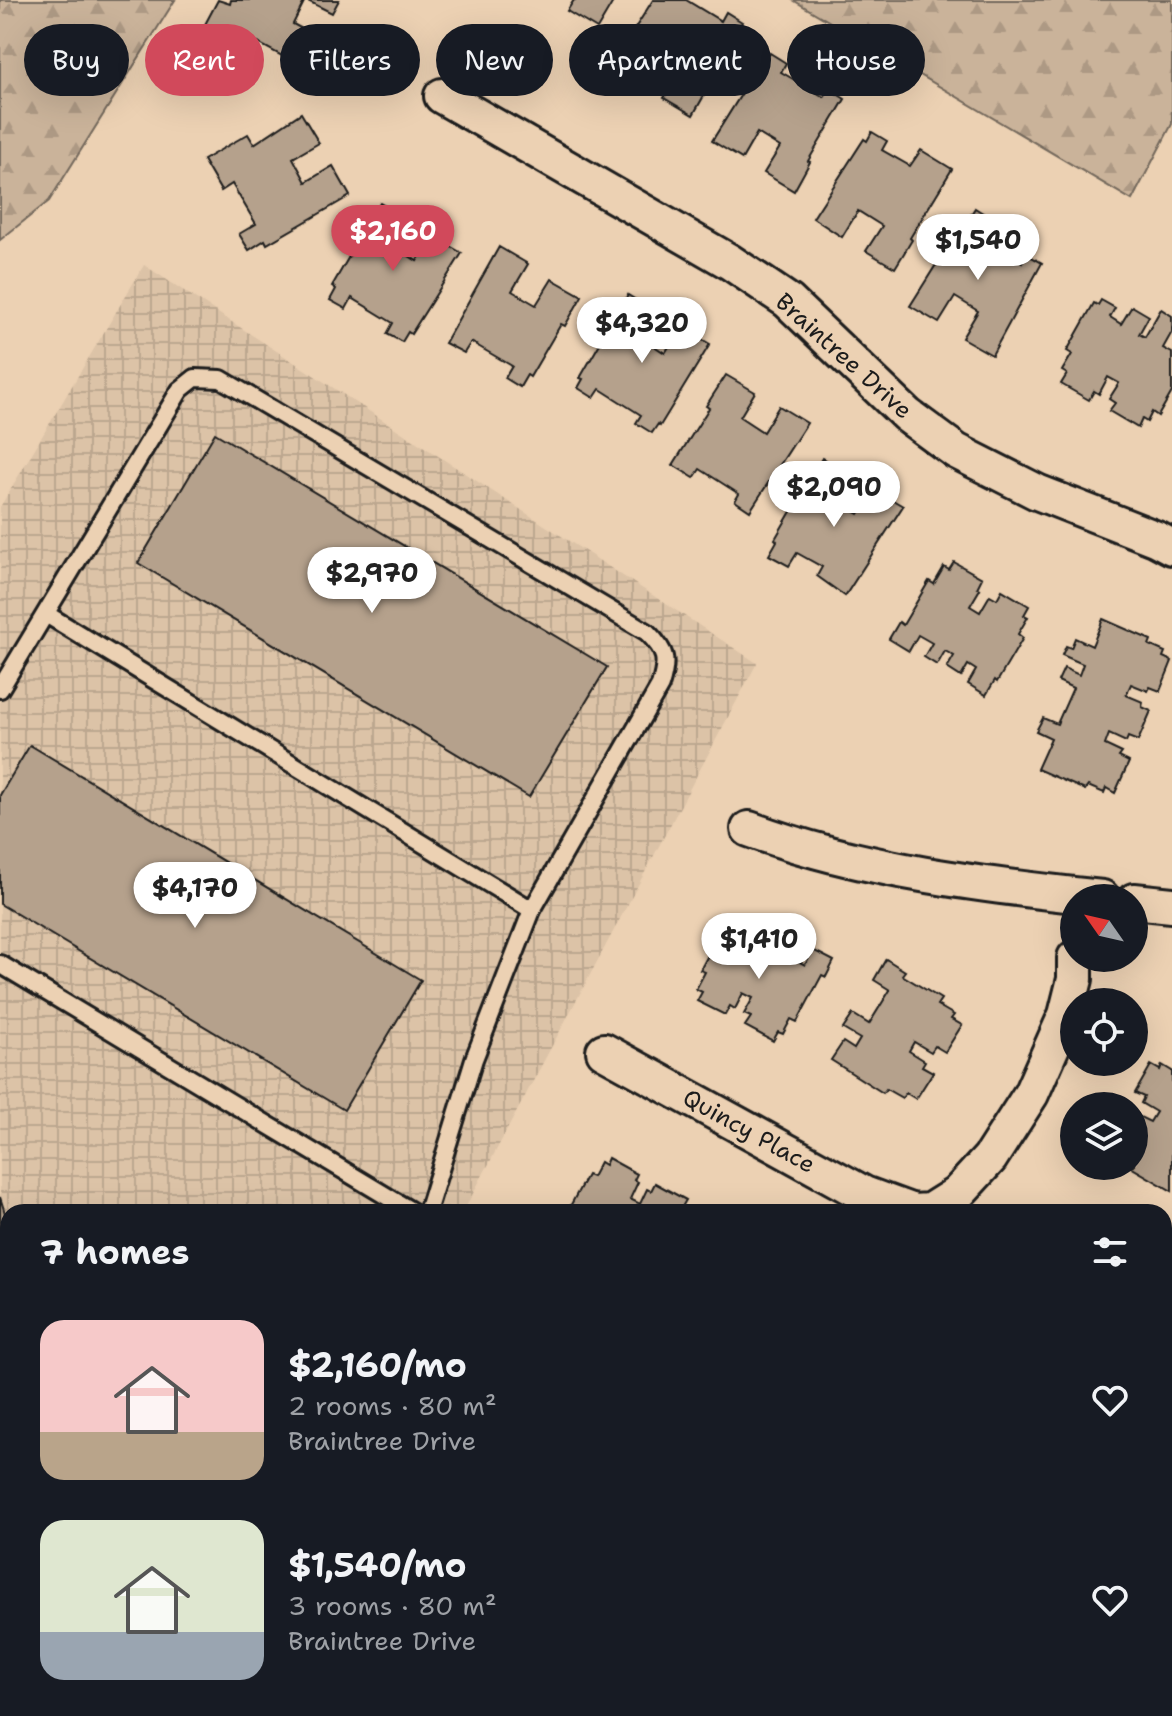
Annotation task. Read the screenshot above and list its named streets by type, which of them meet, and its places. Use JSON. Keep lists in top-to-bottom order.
{
  "streets": {
    "street": ["Braintree Drive", "Quincy Place"]
  },
  "north": "top left",
  "page": {
    "chip": [
      "Buy",
      "Rent",
      "Filters",
      "New",
      "Apartment",
      "House"
    ],
    "price": [
      "$2,160",
      "$1,540",
      "$4,320",
      "$2,090",
      "$2,970",
      "$4,170",
      "$1,410"
    ],
    "heading": "7 homes",
    "list": [
      {
        "name": "$2,160/mo",
        "note": "2 rooms · 80 m² · Braintree Drive"
      },
      {
        "name": "$1,540/mo",
        "note": "3 rooms · 80 m² · Braintree Drive"
      }
    ]
  }
}
